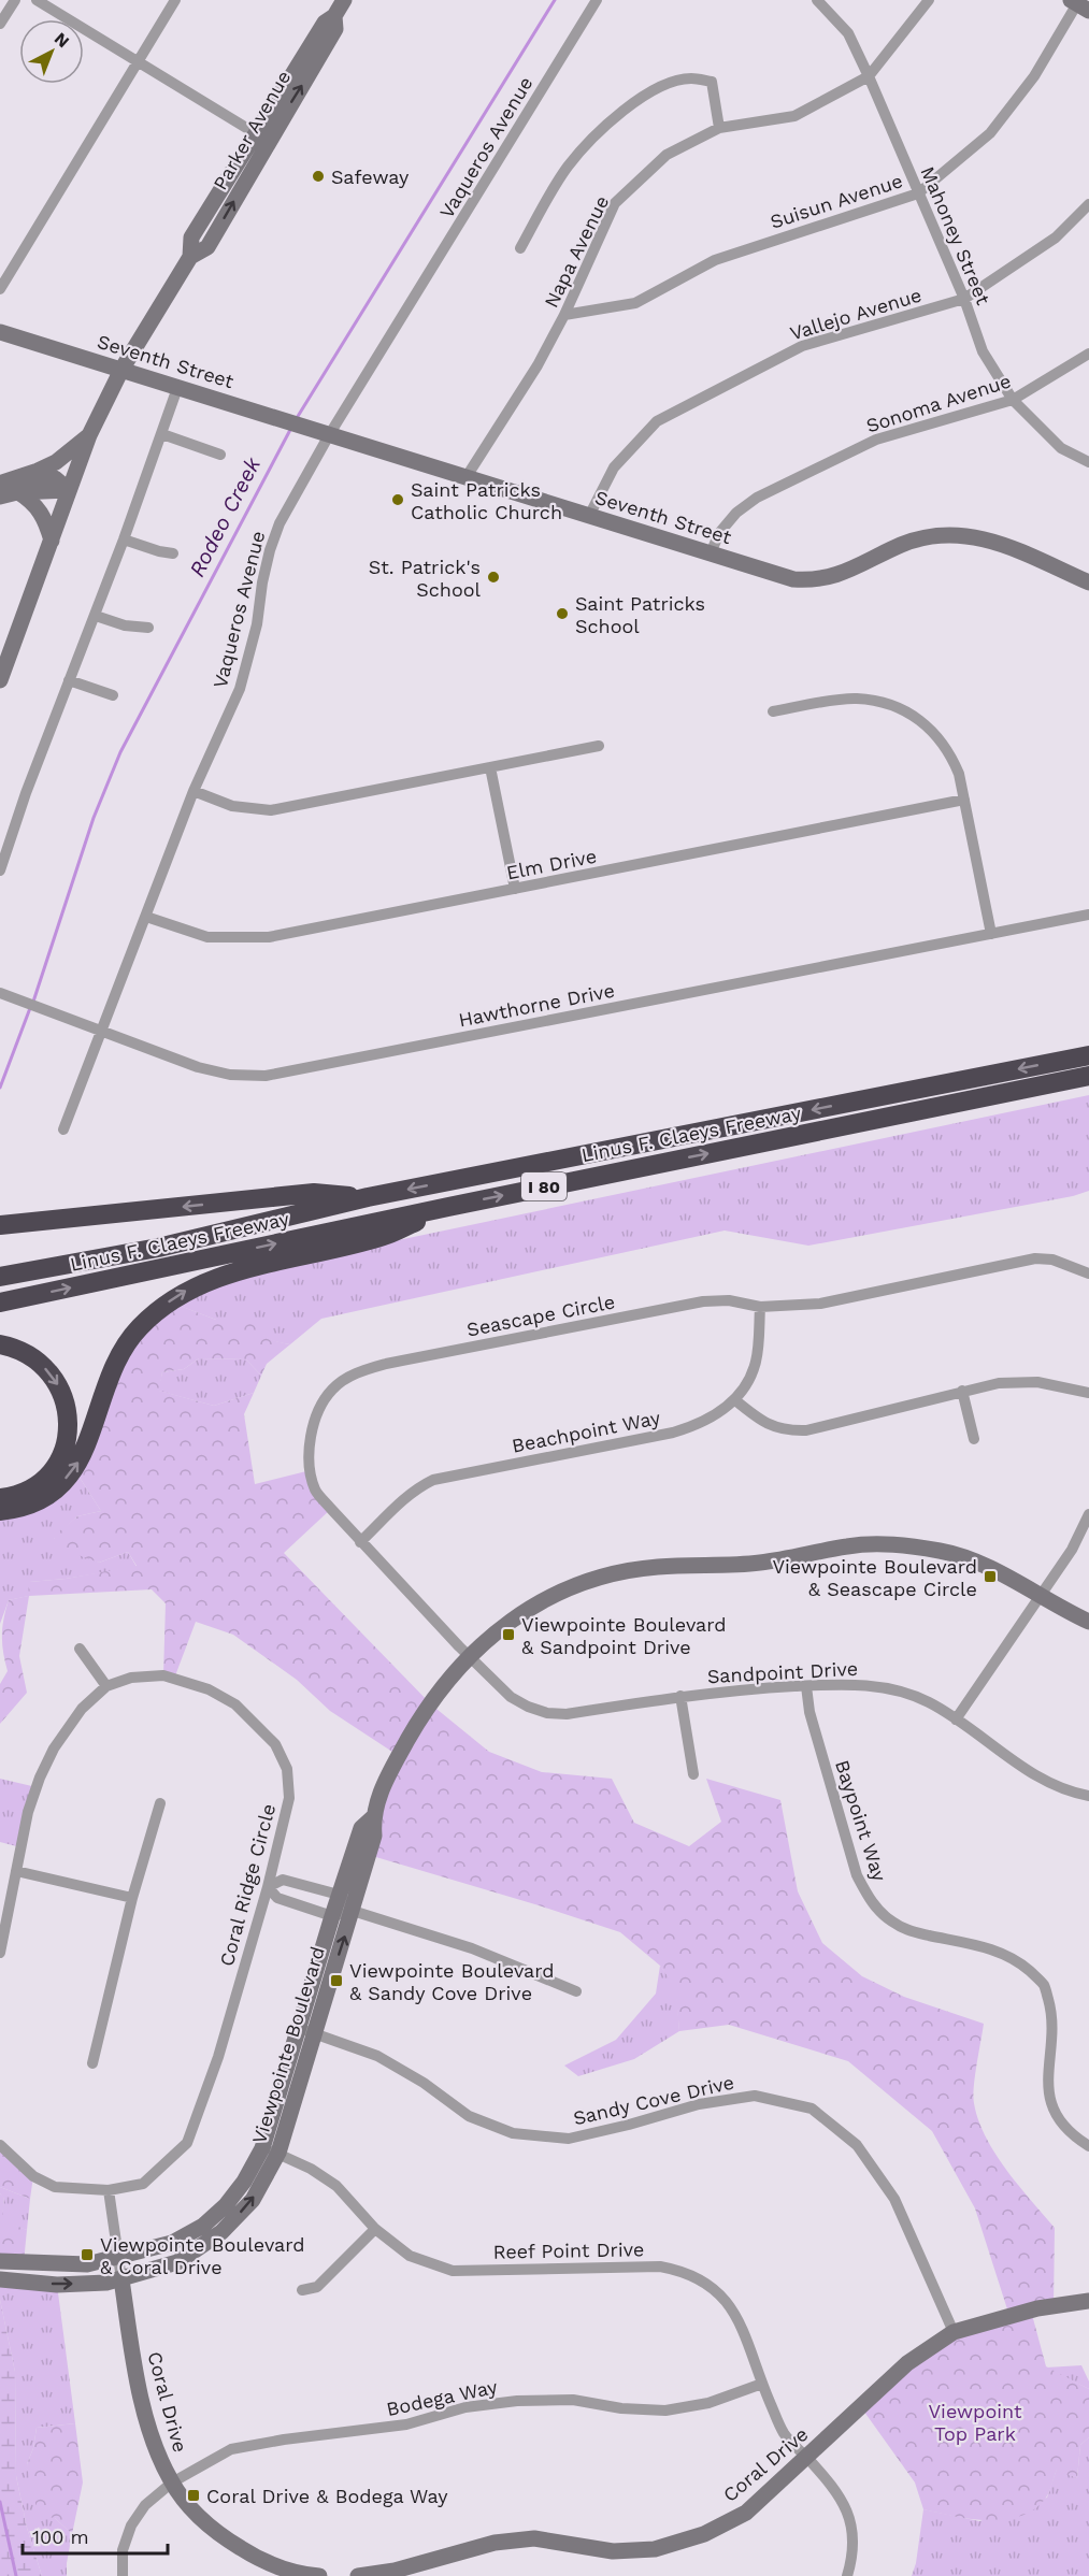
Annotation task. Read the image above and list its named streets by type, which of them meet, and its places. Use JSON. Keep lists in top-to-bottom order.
{
  "streets": {
    "highway": ["Linus F. Claeys Freeway", "I 80"],
    "street": [
      "Parker Avenue",
      "Vaqueros Avenue",
      "Suisun Avenue",
      "Mahoney Street",
      "Napa Avenue",
      "Vallejo Avenue",
      "Seventh Street",
      "Sonoma Avenue",
      "Elm Drive",
      "Hawthorne Drive",
      "Seascape Circle",
      "Beachpoint Way",
      "Sandpoint Drive",
      "Baypoint Way",
      "Coral Ridge Circle",
      "Viewpointe Boulevard",
      "Sandy Cove Drive",
      "Reef Point Drive",
      "Bodega Way",
      "Coral Drive"
    ]
  },
  "crossings": [
    ["Parker Avenue", "Seventh Street"],
    ["Vaqueros Avenue", "Seventh Street"],
    ["Vaqueros Avenue", "Elm Drive"],
    ["Vaqueros Avenue", "Hawthorne Drive"],
    ["Suisun Avenue", "Mahoney Street"],
    ["Suisun Avenue", "Napa Avenue"],
    ["Mahoney Street", "Napa Avenue"],
    ["Mahoney Street", "Vallejo Avenue"],
    ["Mahoney Street", "Sonoma Avenue"],
    ["Napa Avenue", "Seventh Street"],
    ["Vallejo Avenue", "Seventh Street"],
    ["Seventh Street", "Sonoma Avenue"],
    ["Seascape Circle", "Beachpoint Way"],
    ["Seascape Circle", "Sandpoint Drive"],
    ["Seascape Circle", "Viewpointe Boulevard"],
    ["Sandpoint Drive", "Baypoint Way"],
    ["Sandpoint Drive", "Viewpointe Boulevard"],
    ["Coral Ridge Circle", "Coral Drive"],
    ["Viewpointe Boulevard", "Sandy Cove Drive"],
    ["Viewpointe Boulevard", "Reef Point Drive"],
    ["Viewpointe Boulevard", "Coral Drive"],
    ["Sandy Cove Drive", "Coral Drive"],
    ["Reef Point Drive", "Bodega Way"],
    ["Reef Point Drive", "Coral Drive"],
    ["Bodega Way", "Coral Drive"]
  ],
  "water": ["Rodeo Creek"],
  "parks": ["Viewpoint Top Park"],
  "places": {
    "other": [
      "Safeway",
      "Saint Patricks Catholic Church",
      "St. Patrick's School",
      "Saint Patricks School"
    ],
    "transit": [
      "Viewpointe Boulevard & Seascape Circle",
      "Viewpointe Boulevard & Sandpoint Drive",
      "Viewpointe Boulevard & Sandy Cove Drive",
      "Viewpointe Boulevard & Coral Drive",
      "Coral Drive & Bodega Way"
    ]
  },
  "scale_bar": "100 m",
  "north": "top right"
}
